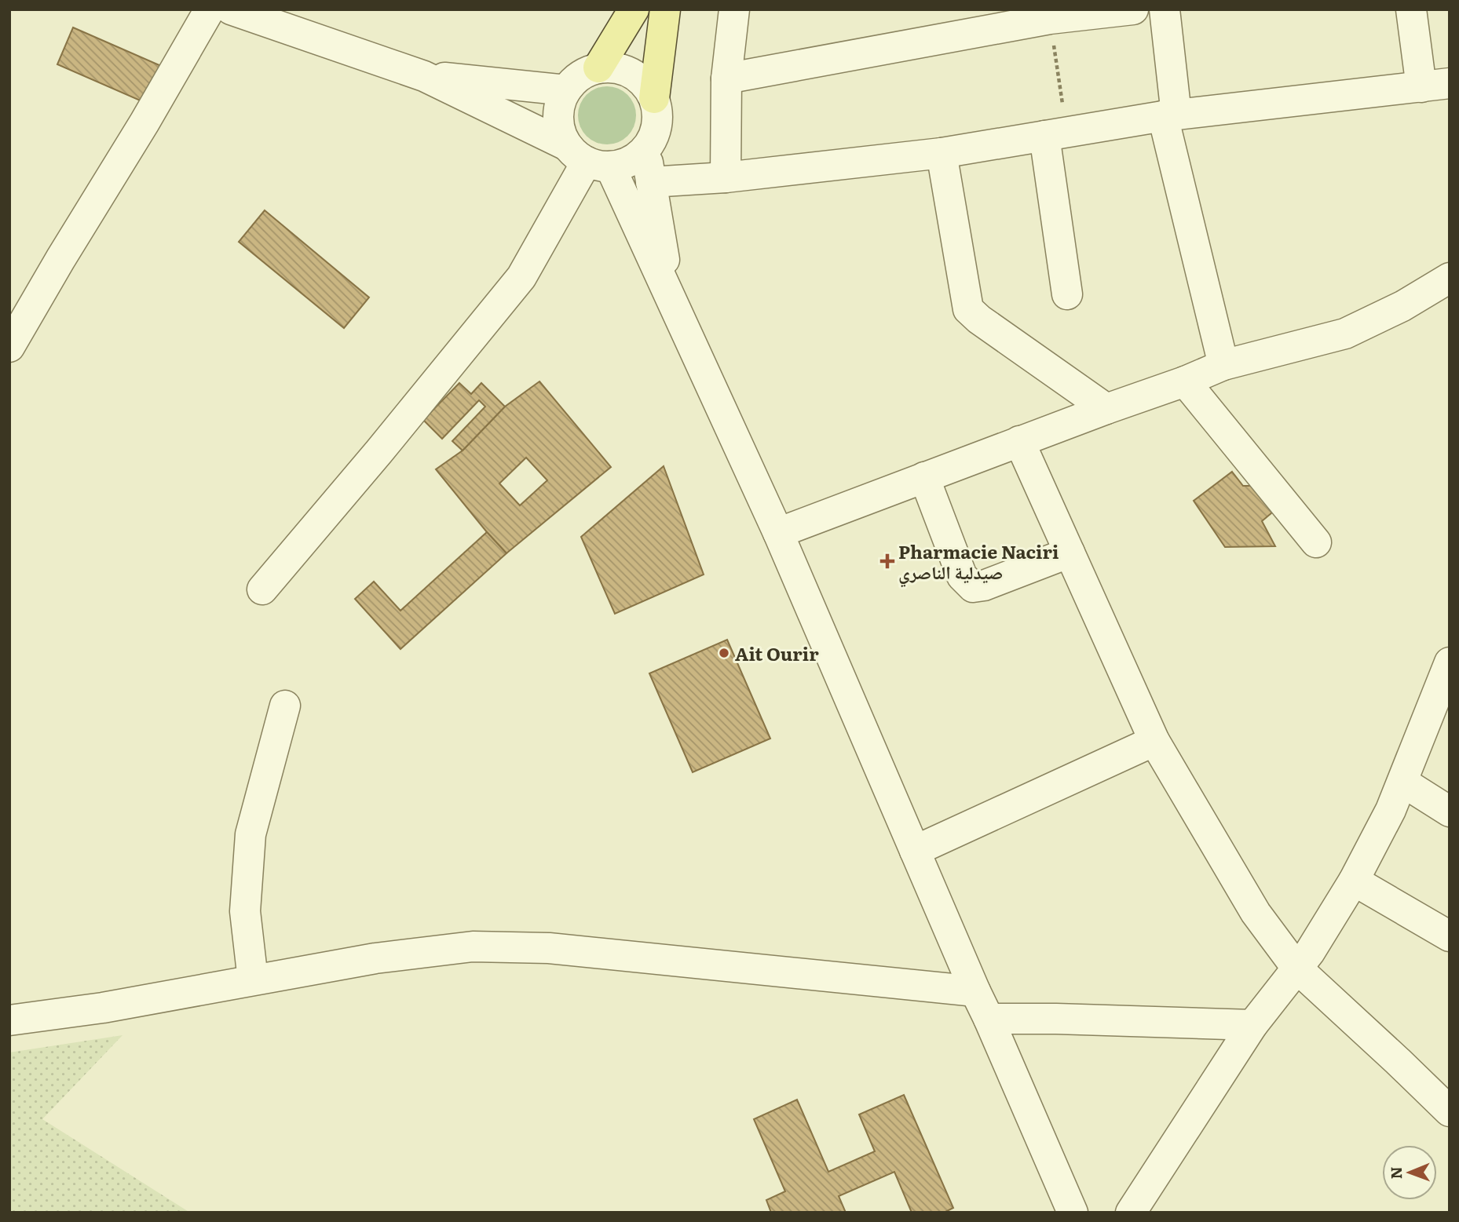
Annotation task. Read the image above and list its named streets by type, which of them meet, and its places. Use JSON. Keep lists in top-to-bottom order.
{
  "places": {
    "health": ["Pharmacie Naciri صيدلية الناصري"],
    "other": ["Ait Ourir"]
  },
  "north": "left"
}
